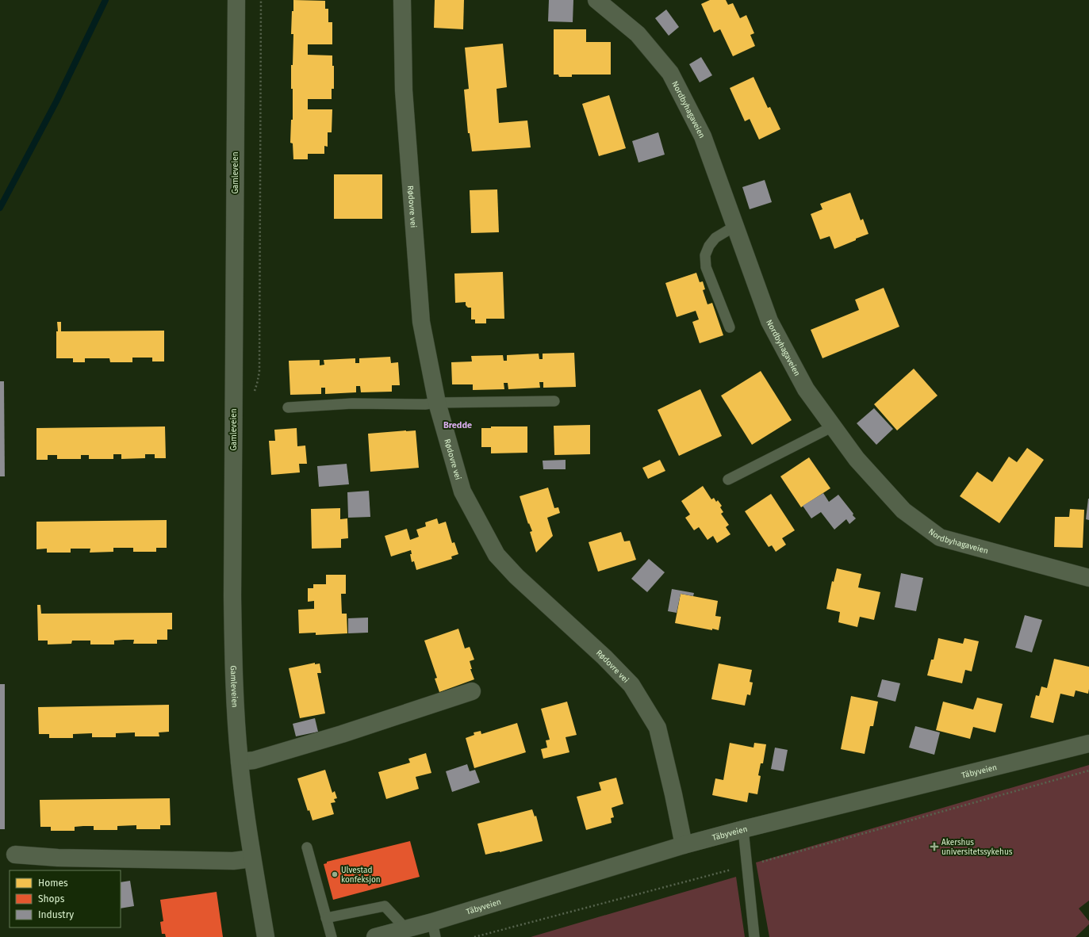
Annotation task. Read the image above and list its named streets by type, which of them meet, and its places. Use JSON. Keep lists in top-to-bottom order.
{
  "streets": {
    "street": [
      "Nordbyhagaveien",
      "Gamleveien",
      "Rødovre vei",
      "Täbyveien"
    ]
  },
  "crossings": [
    ["Rødovre vei", "Täbyveien"]
  ],
  "districts": ["Bredde"],
  "places": {
    "health": ["Akershus universitetssykehus"],
    "other": ["Ulvestad konfeksjon"]
  },
  "legend": ["Homes", "Shops", "Industry"]
}
